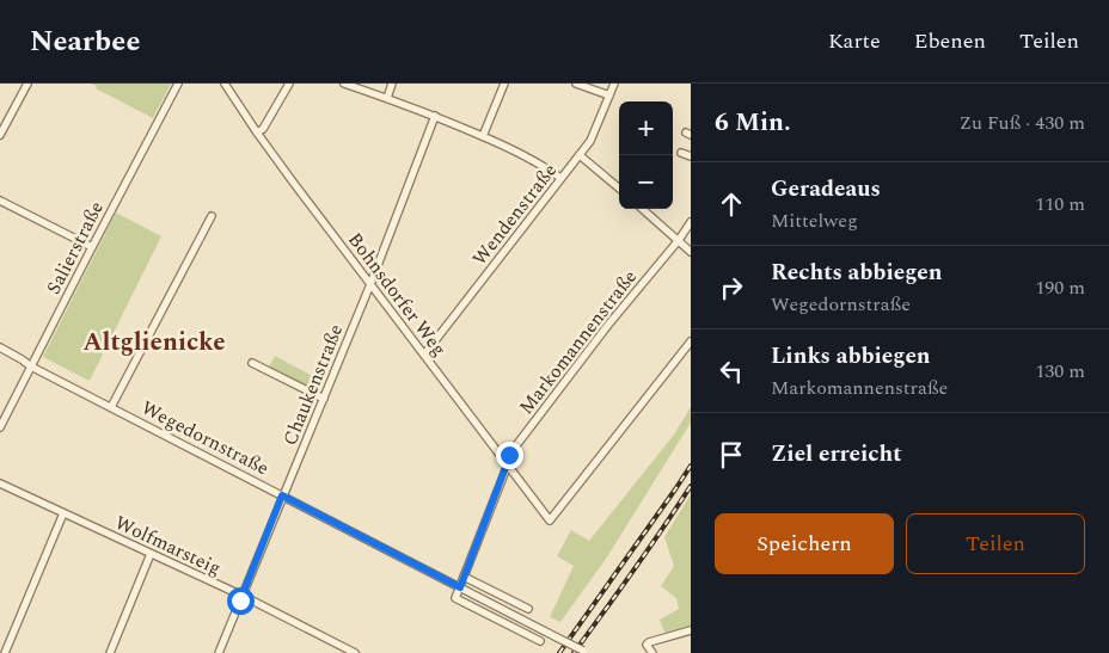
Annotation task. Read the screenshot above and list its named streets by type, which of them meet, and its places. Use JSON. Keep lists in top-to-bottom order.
{
  "streets": {
    "street": [
      "Wendenstraße",
      "Salierstraße",
      "Bohnsdorfer Weg",
      "Markomannenstraße",
      "Chaukenstraße",
      "Wegedornstraße",
      "Wolfmarsteig"
    ]
  },
  "crossings": [
    ["Wendenstraße", "Bohnsdorfer Weg"],
    ["Salierstraße", "Wegedornstraße"],
    ["Bohnsdorfer Weg", "Markomannenstraße"],
    ["Bohnsdorfer Weg", "Chaukenstraße"],
    ["Markomannenstraße", "Wegedornstraße"],
    ["Chaukenstraße", "Wegedornstraße"],
    ["Chaukenstraße", "Wolfmarsteig"]
  ],
  "districts": ["Altglienicke"],
  "page": {
    "header": "Nearbee",
    "nav": ["Karte", "Ebenen", "Teilen"],
    "heading": ["6 Min.", "Zu Fuß · 430 m"],
    "map_buttons": ["+", "−"],
    "list": [
      ["Geradeaus", "Mittelweg", "110 m"],
      ["Rechts abbiegen", "Wegedornstraße", "190 m"],
      ["Links abbiegen", "Markomannenstraße", "130 m"],
      "Ziel erreicht"
    ],
    "buttons": ["Speichern", "Teilen"]
  }
}
